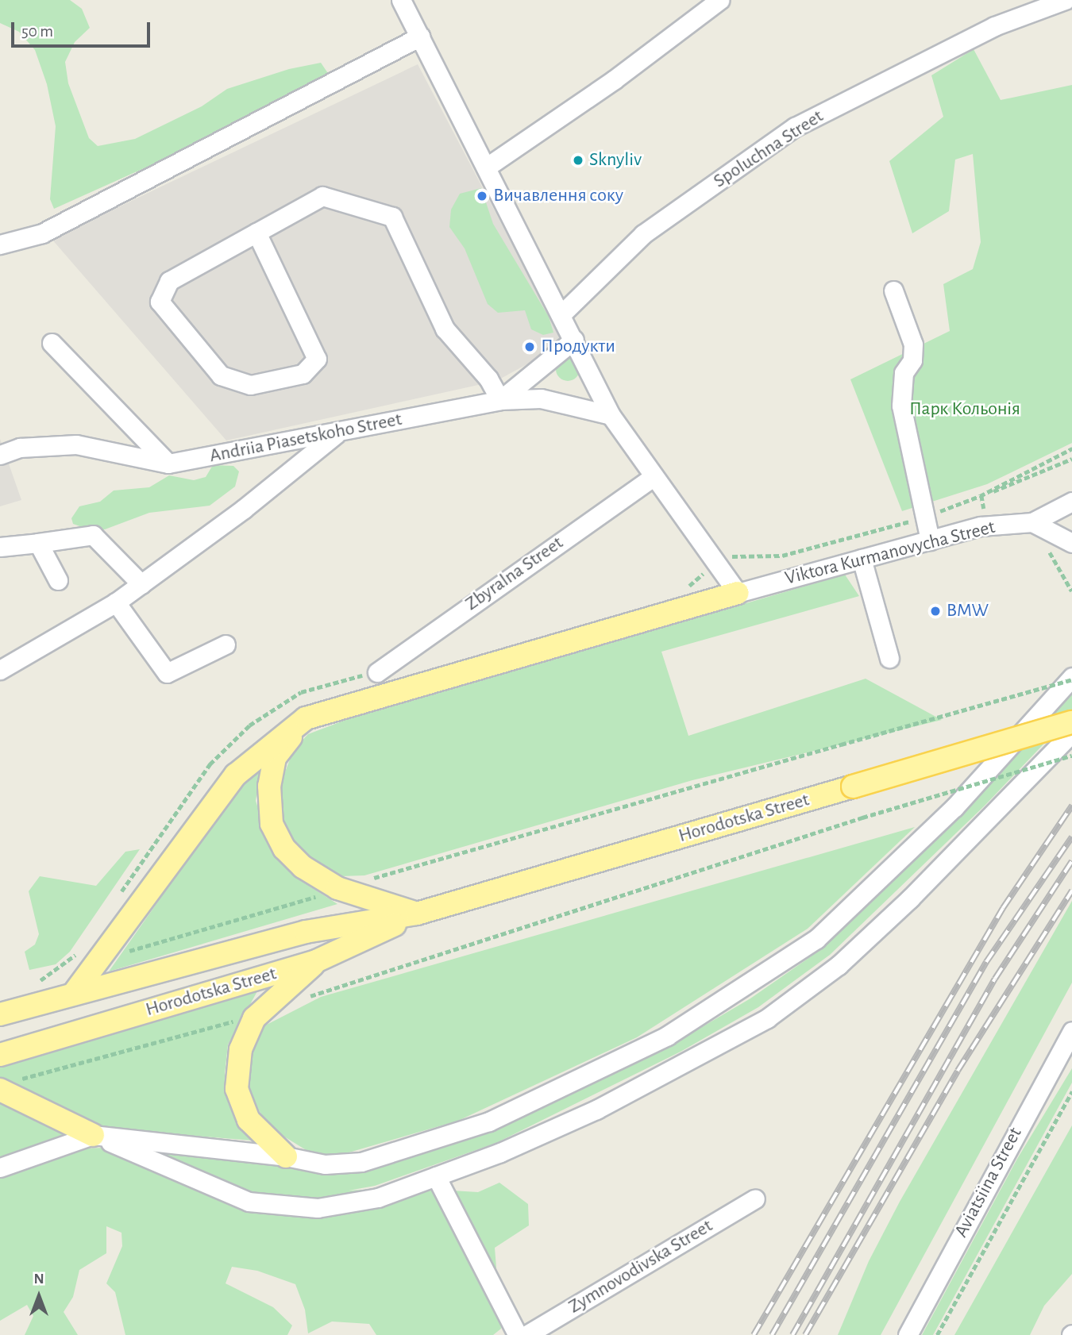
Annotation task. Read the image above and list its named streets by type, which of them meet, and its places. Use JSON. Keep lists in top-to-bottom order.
{
  "streets": {
    "main road": ["Horodotska Street"],
    "street": [
      "Spoluchna Street",
      "Andriia Piasetskoho Street",
      "Viktora Kurmanovycha Street",
      "Zbyralna Street",
      "Aviatsiina Street",
      "Zymnovodivska Street"
    ]
  },
  "parks": ["Парк Кольонія"],
  "places": [
    "Sknyliv",
    "Вичавлення соку",
    "Продукти",
    "BMW"
  ],
  "scale_bar": "50 m",
  "north": "top"
}
